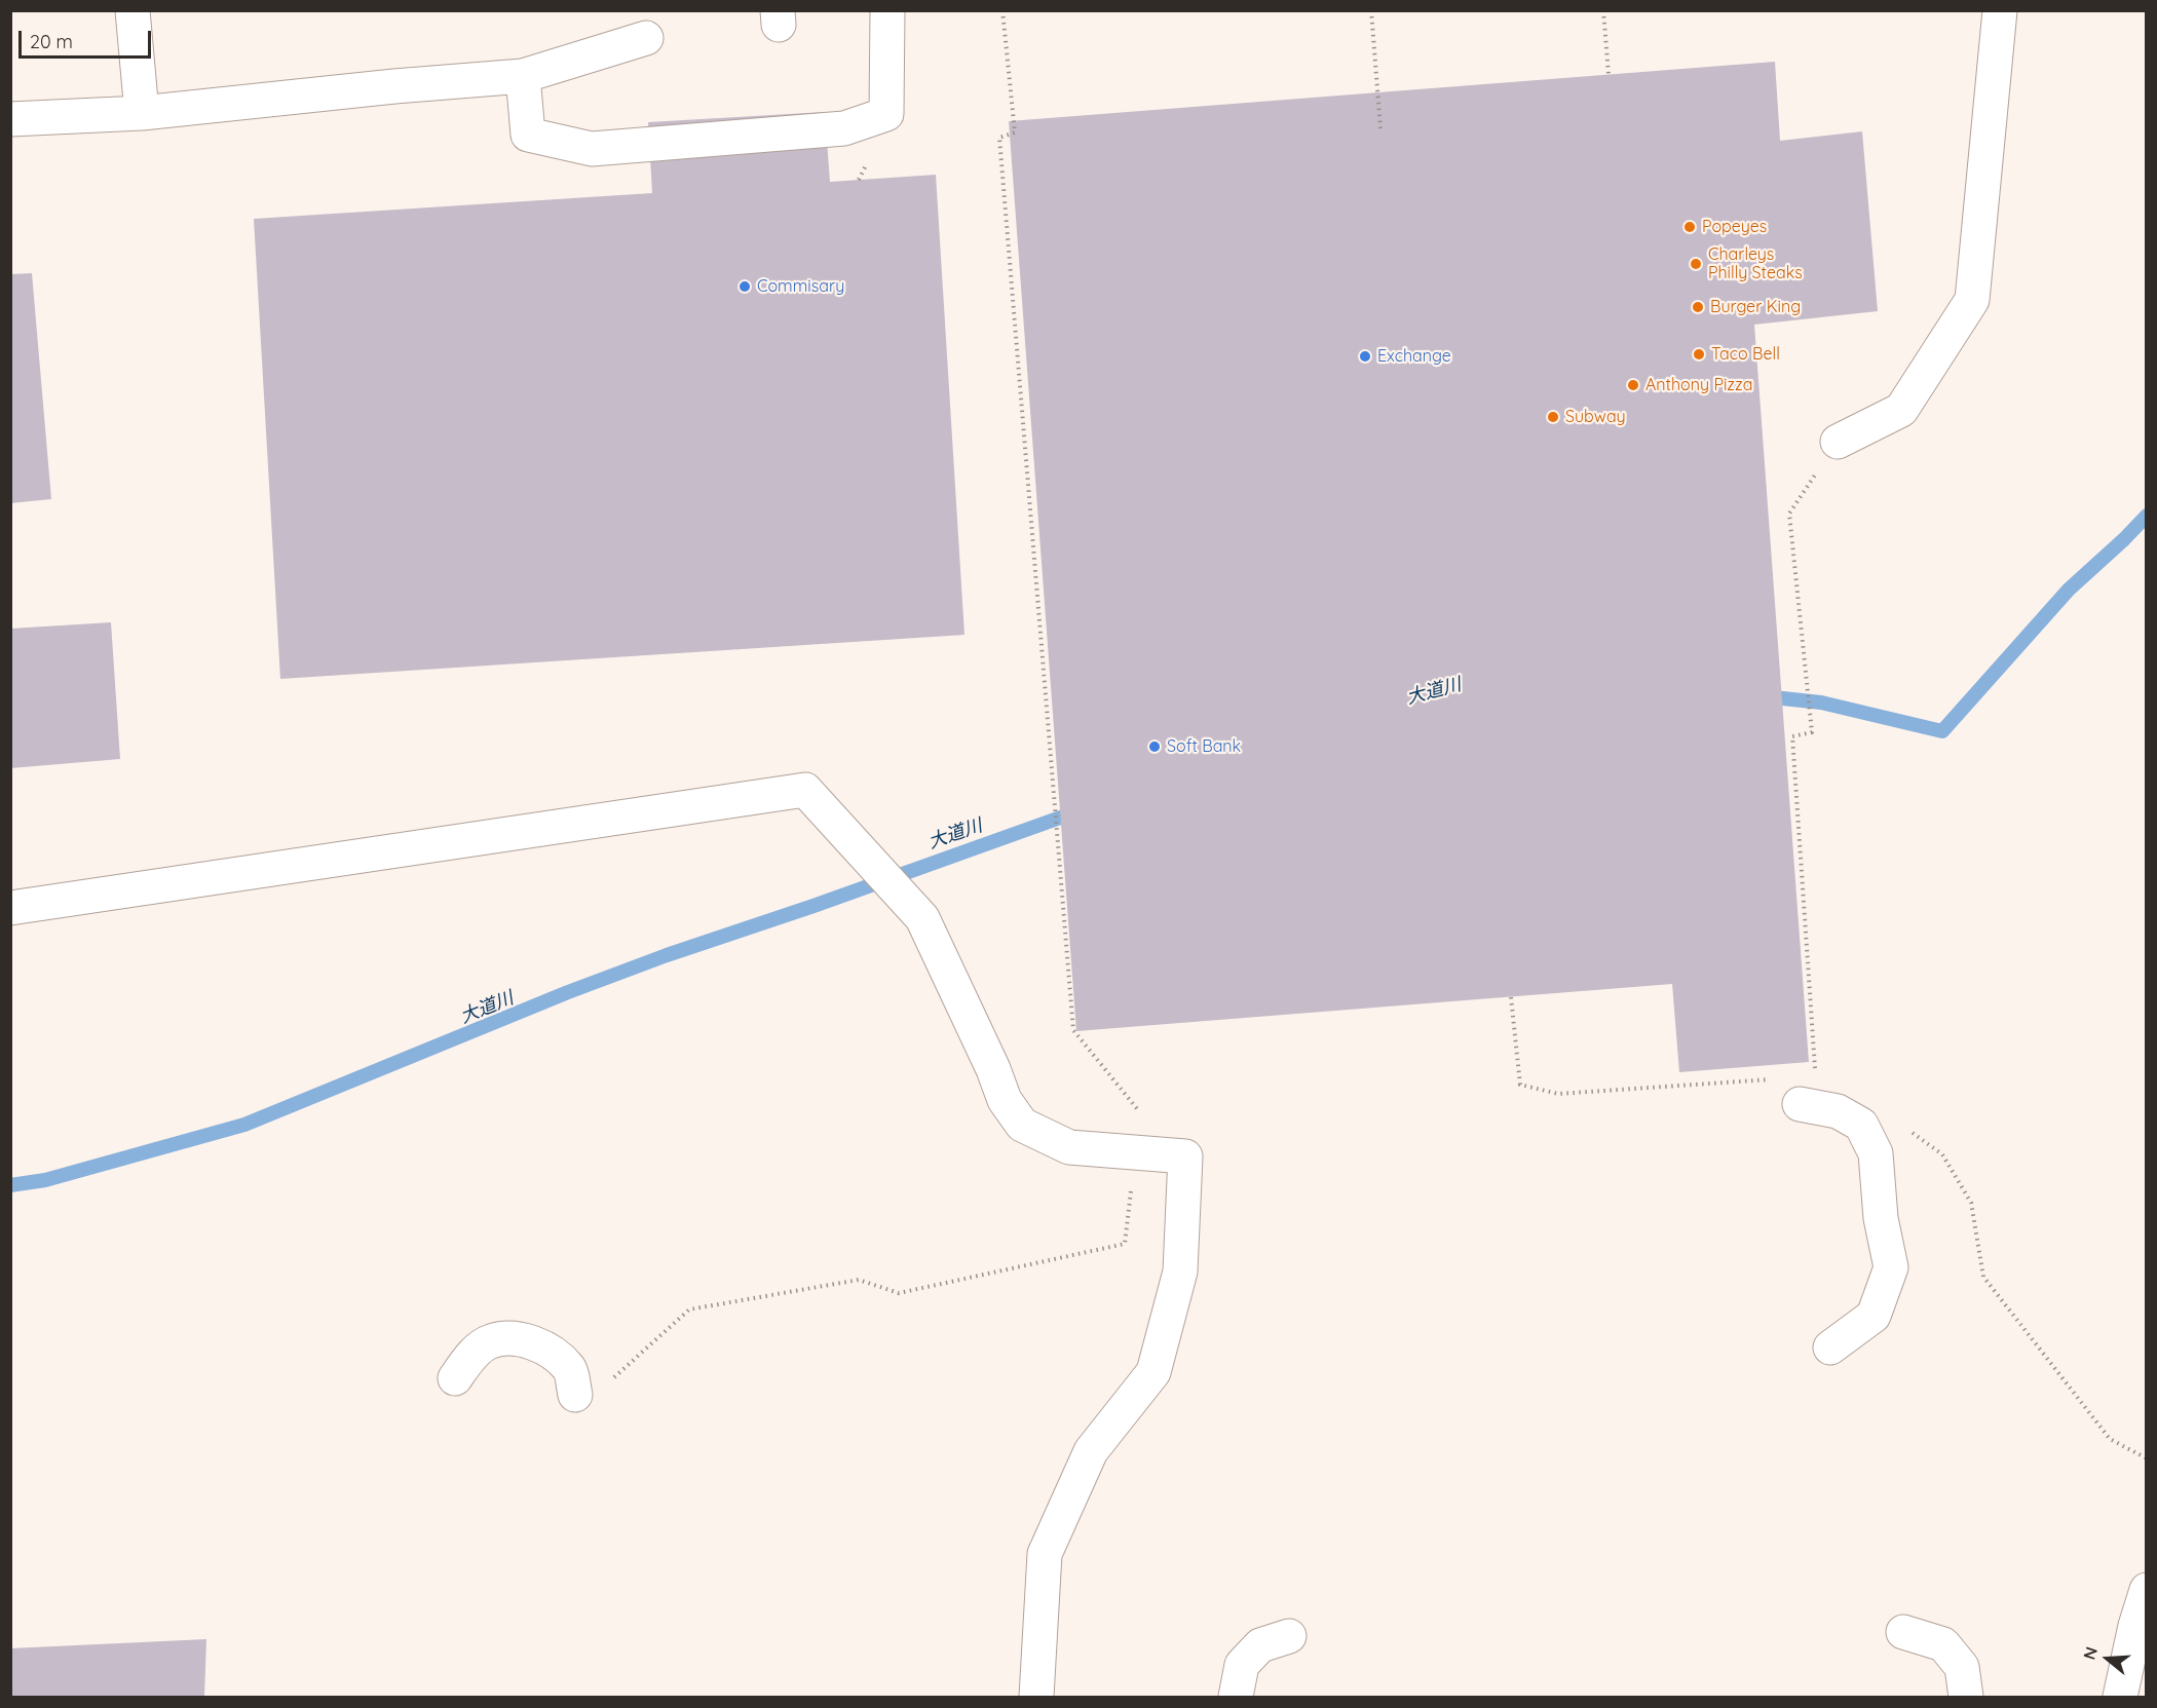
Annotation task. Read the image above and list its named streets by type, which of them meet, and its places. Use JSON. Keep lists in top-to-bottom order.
{
  "water": ["大道川"],
  "places": [
    "Popeyes",
    "Charleys Philly Steaks",
    "Commisary",
    "Burger King",
    "Taco Bell",
    "Exchange",
    "Anthony Pizza",
    "Subway",
    "Soft Bank"
  ],
  "scale_bar": "20 m",
  "north": "left"
}
